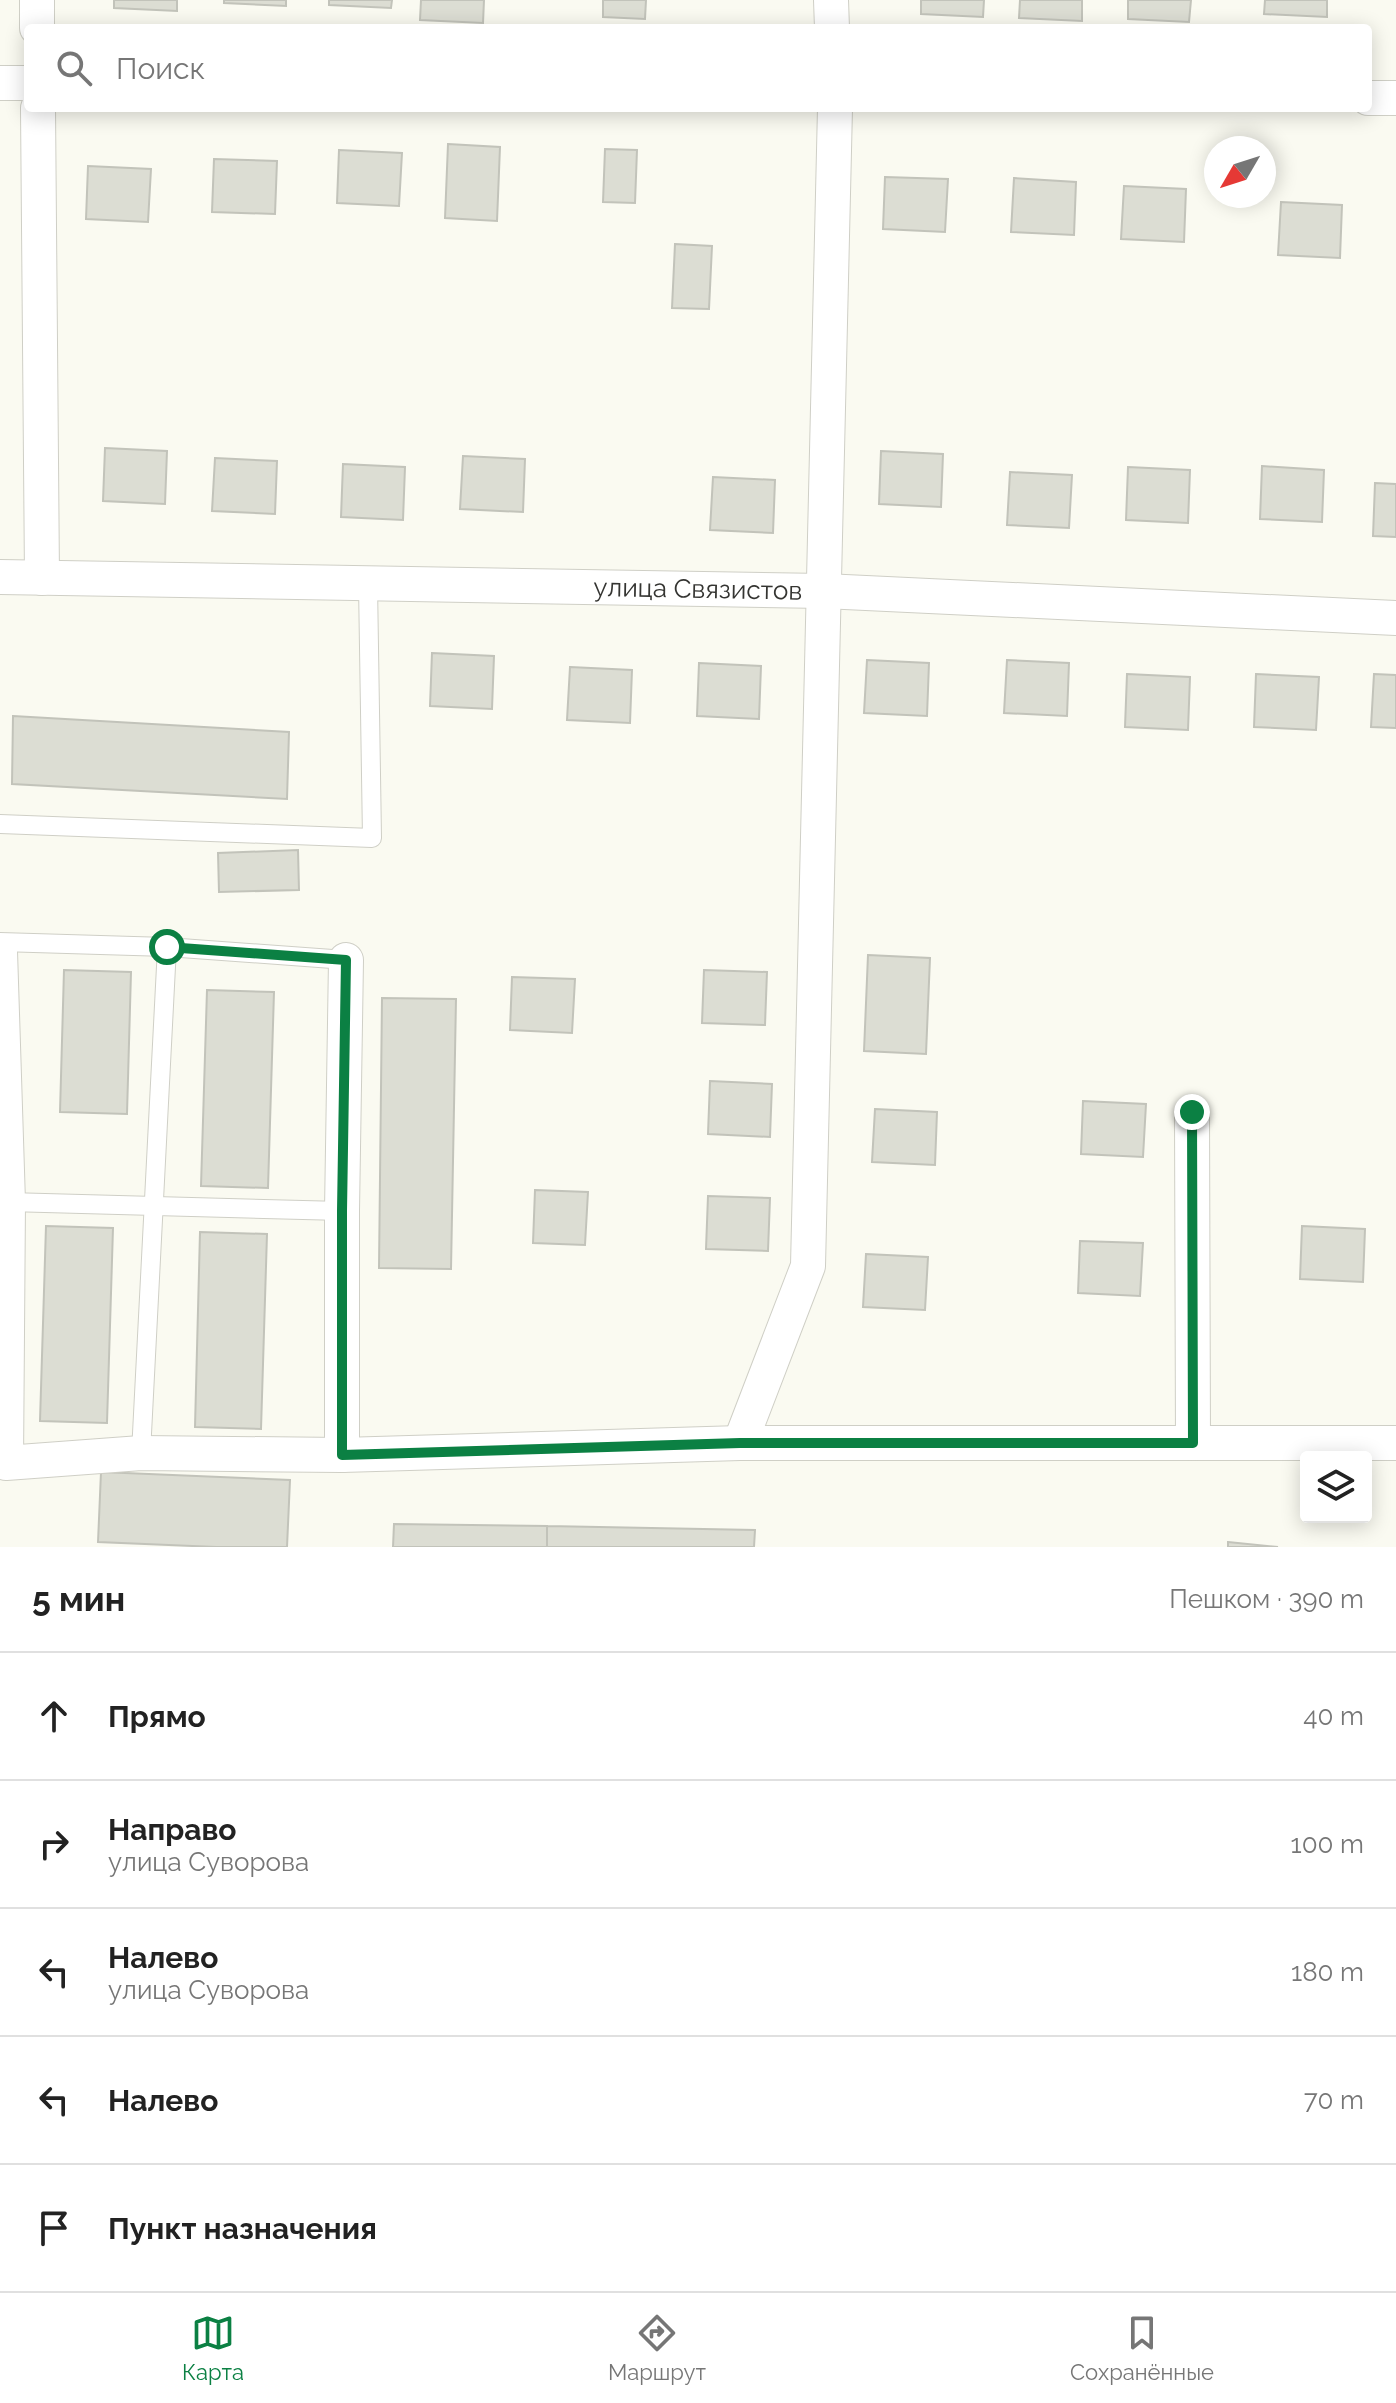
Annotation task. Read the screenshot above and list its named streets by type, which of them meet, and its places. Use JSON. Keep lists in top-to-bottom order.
{
  "streets": {
    "street": ["улица Связистов"]
  },
  "north": "bottom left",
  "page": {
    "search": "Поиск",
    "heading": ["5 мин", "Пешком · 390 m"],
    "list": [
      ["Прямо", "40 m"],
      ["Направо", "улица Суворова", "100 m"],
      ["Налево", "улица Суворова", "180 m"],
      ["Налево", "70 m"],
      "Пункт назначения"
    ],
    "nav": ["Карта", "Маршрут", "Сохранённые"]
  }
}
